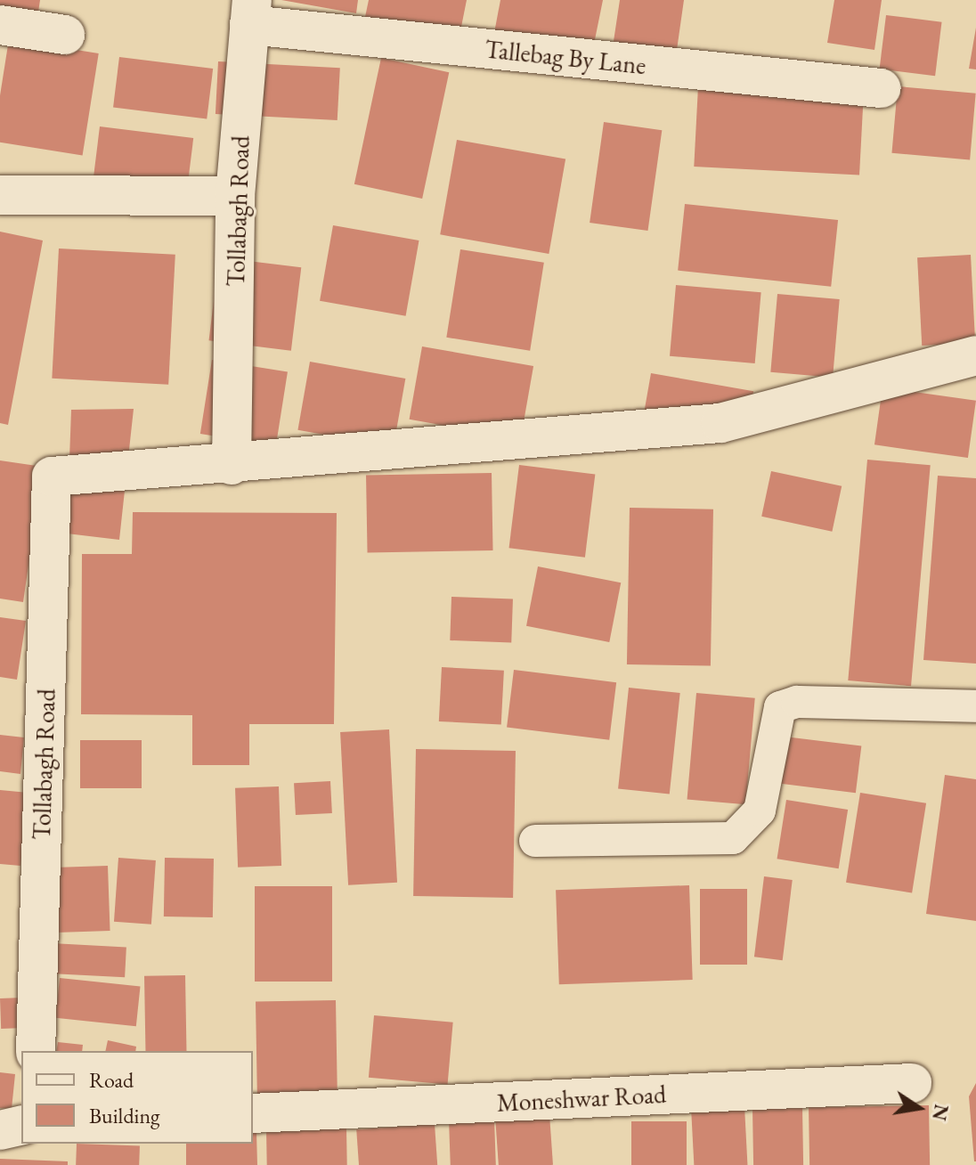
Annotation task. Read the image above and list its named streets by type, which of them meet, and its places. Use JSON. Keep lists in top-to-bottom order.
{
  "streets": {
    "street": ["Tallebag By Lane", "Tollabagh Road", "Moneshwar Road"]
  },
  "crossings": [
    ["Tallebag By Lane", "Tollabagh Road"]
  ],
  "legend": ["Road", "Building"],
  "north": "right"
}
